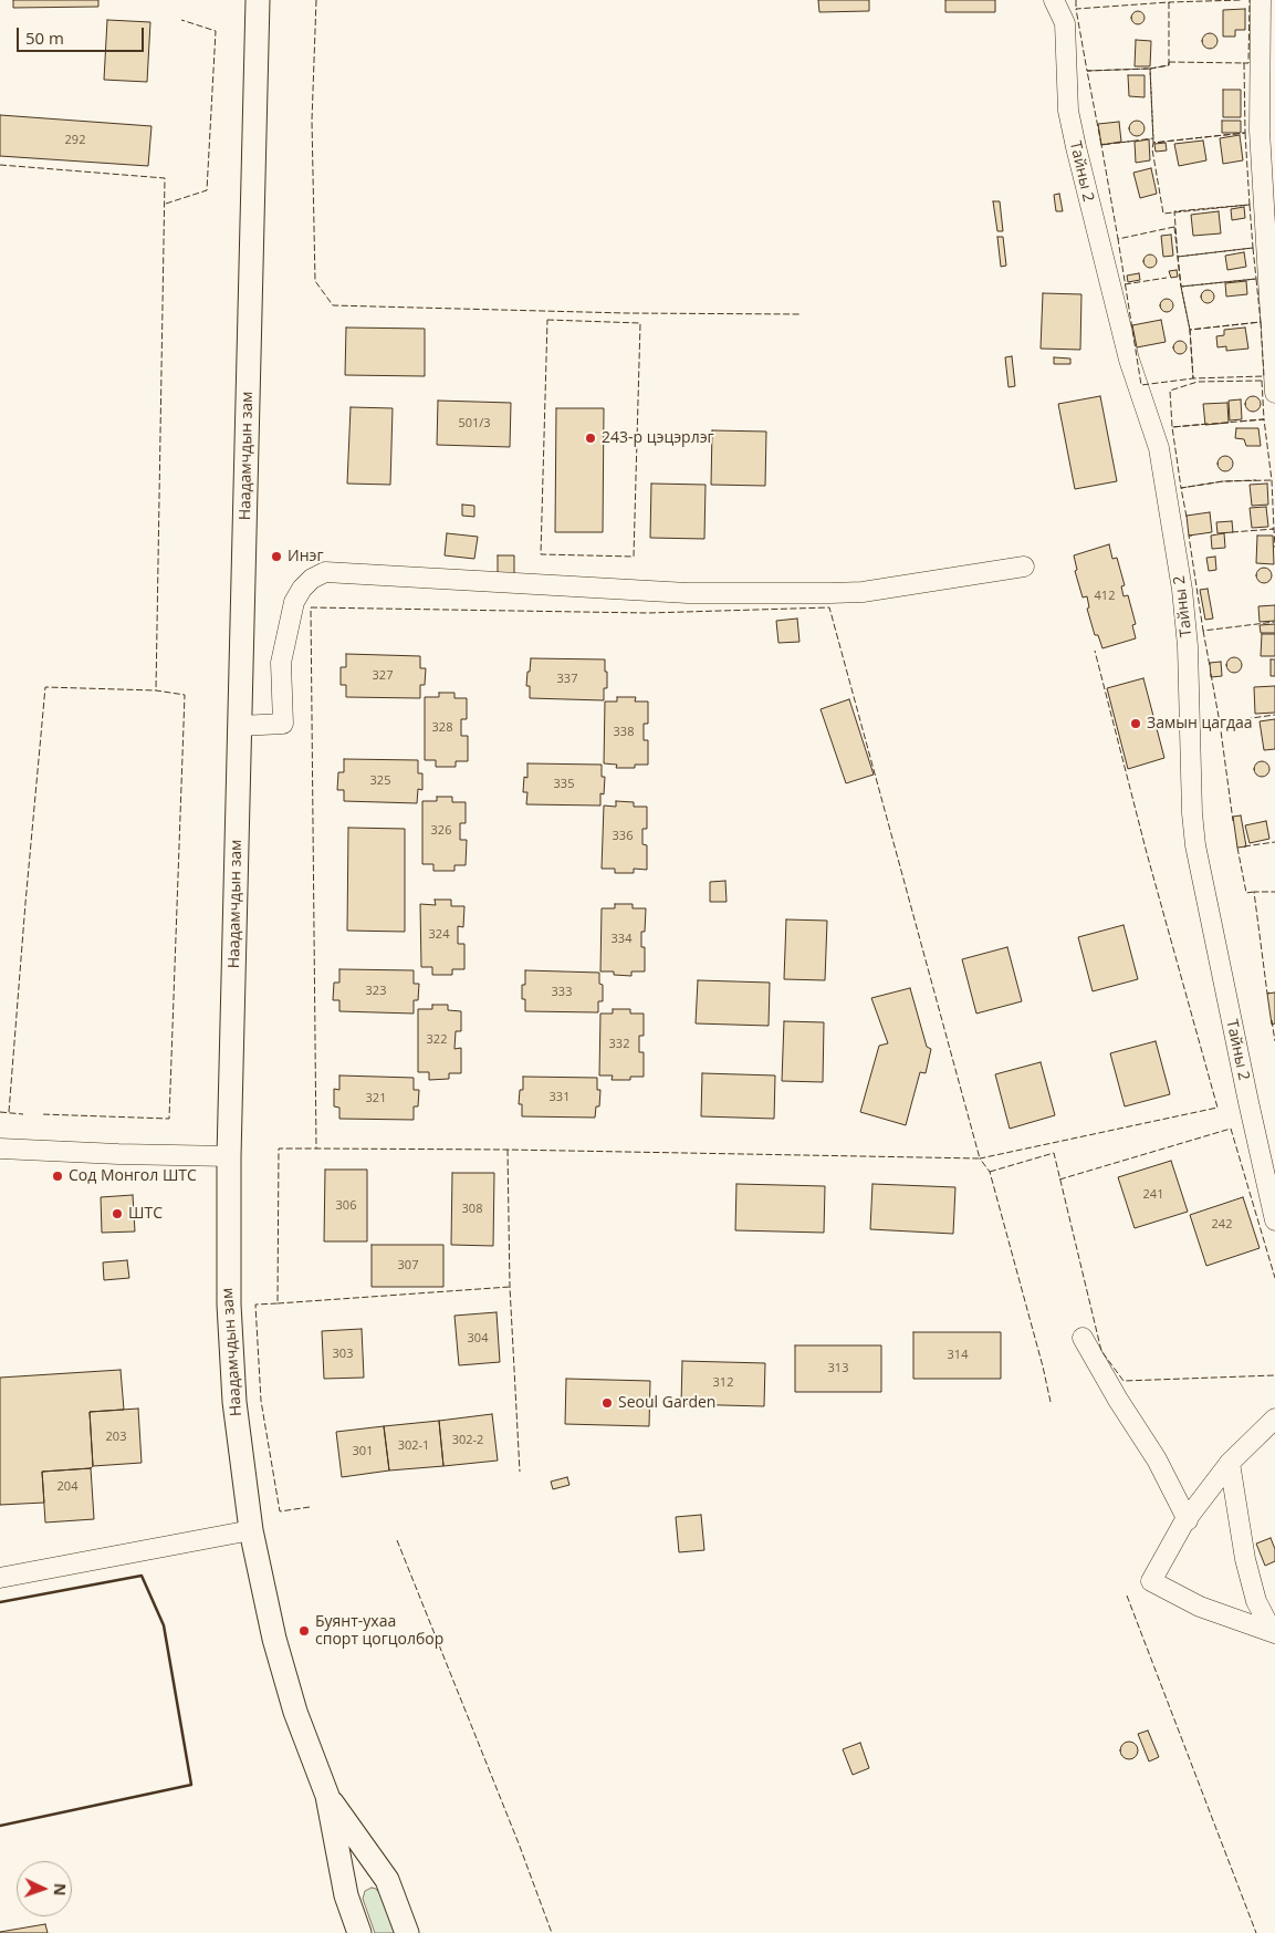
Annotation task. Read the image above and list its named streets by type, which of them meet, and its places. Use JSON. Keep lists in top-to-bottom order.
{
  "streets": {
    "main road": ["Наадамчдын зам"],
    "street": ["Тайны 2"]
  },
  "places": [
    "243-р цэцэрлэг",
    "Инэг",
    "Замын цагдаа",
    "Сод Монгол ШТС",
    "ШТС",
    "Seoul Garden",
    "Буянт-ухаа спорт цогцолбор"
  ],
  "house_numbers": [
    "292",
    "501/3",
    "412",
    "327",
    "337",
    "328",
    "338",
    "325",
    "335",
    "326",
    "336",
    "324",
    "334",
    "323",
    "333",
    "322",
    "332",
    "331",
    "321",
    "241",
    "306",
    "308",
    "242",
    "307",
    "304",
    "303",
    "314",
    "313",
    "312",
    "203",
    "302-2",
    "302-1",
    "301",
    "204"
  ],
  "scale_bar": "50 m",
  "north": "right"
}
